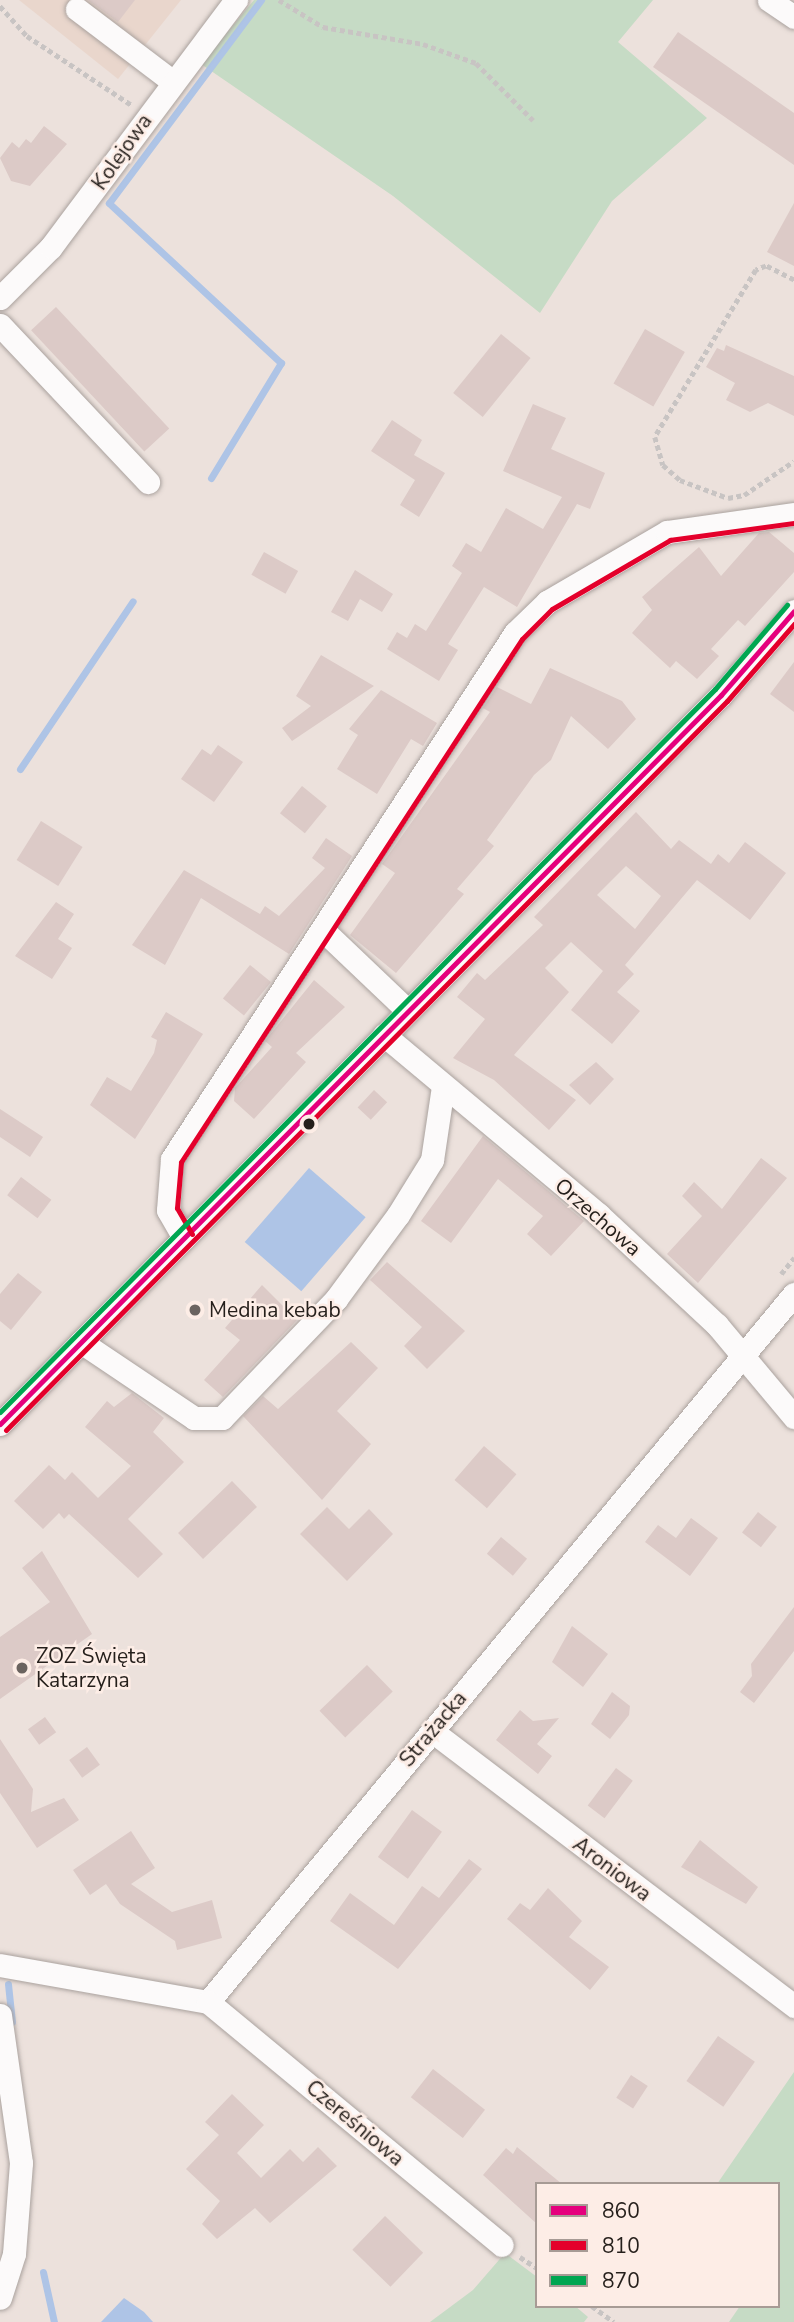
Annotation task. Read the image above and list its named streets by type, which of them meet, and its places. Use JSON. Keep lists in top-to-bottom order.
{
  "streets": {
    "street": [
      "Kolejowa",
      "Orzechowa",
      "Strażacka",
      "Aroniowa",
      "Czereśniowa"
    ]
  },
  "crossings": [
    ["Orzechowa", "Strażacka"],
    ["Strażacka", "Aroniowa"],
    ["Strażacka", "Czereśniowa"]
  ],
  "places": ["Medina kebab", "ZOZ Święta Katarzyna"],
  "lines": ["transit line 810", "transit line 870", "transit line 860"],
  "legend": ["860", "810", "870"]
}
